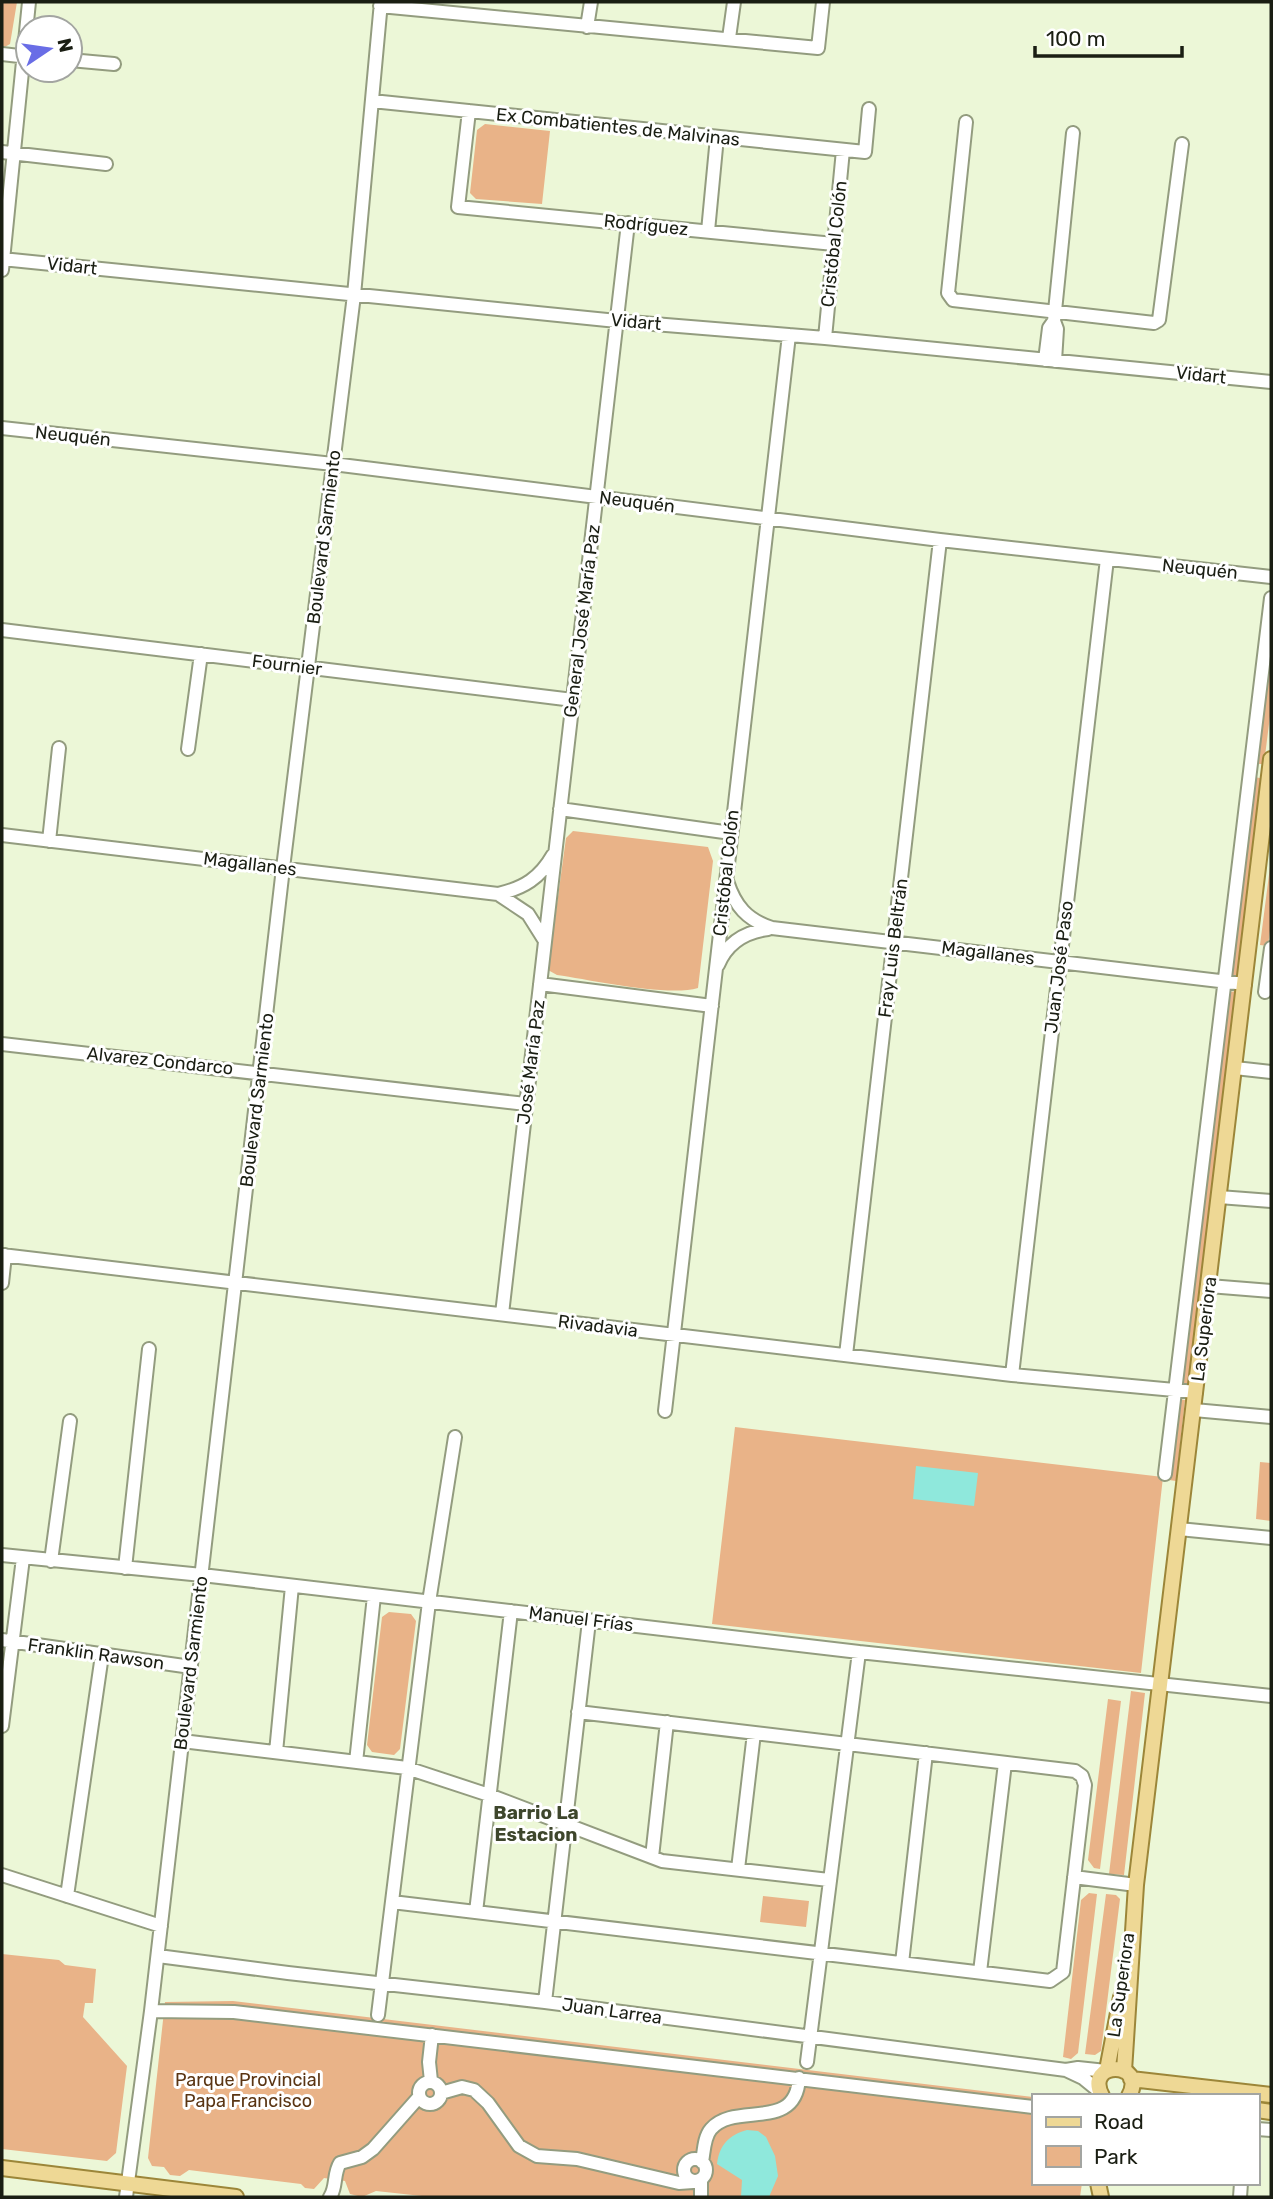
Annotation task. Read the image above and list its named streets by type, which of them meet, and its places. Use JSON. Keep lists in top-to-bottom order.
{
  "streets": {
    "main road": ["La Superiora"],
    "street": [
      "Ex Combatientes de Malvinas",
      "Rodríguez",
      "Cristóbal Colón",
      "Vidart",
      "Neuquén",
      "Boulevard Sarmiento",
      "General José María Paz",
      "Fournier",
      "Magallanes",
      "Fray Luis Beltrán",
      "Juan José Paso",
      "Alvarez Condarco",
      "José María Paz",
      "Rivadavia",
      "Manuel Frías",
      "Franklin Rawson",
      "Juan Larrea"
    ]
  },
  "crossings": [
    ["Ex Combatientes de Malvinas", "Rodríguez"],
    ["Ex Combatientes de Malvinas", "Cristóbal Colón"],
    ["Ex Combatientes de Malvinas", "Boulevard Sarmiento"],
    ["Rodríguez", "Cristóbal Colón"],
    ["Rodríguez", "General José María Paz"],
    ["Cristóbal Colón", "Vidart"],
    ["Cristóbal Colón", "Neuquén"],
    ["Cristóbal Colón", "Magallanes"],
    ["Cristóbal Colón", "Rivadavia"],
    ["Vidart", "Boulevard Sarmiento"],
    ["Vidart", "General José María Paz"],
    ["Neuquén", "Boulevard Sarmiento"],
    ["Neuquén", "General José María Paz"],
    ["Neuquén", "Fray Luis Beltrán"],
    ["Neuquén", "Juan José Paso"],
    ["Boulevard Sarmiento", "Fournier"],
    ["Boulevard Sarmiento", "Magallanes"],
    ["Boulevard Sarmiento", "Alvarez Condarco"],
    ["Boulevard Sarmiento", "Rivadavia"],
    ["Boulevard Sarmiento", "Manuel Frías"],
    ["Boulevard Sarmiento", "Franklin Rawson"],
    ["Boulevard Sarmiento", "Juan Larrea"],
    ["General José María Paz", "Fournier"],
    ["General José María Paz", "José María Paz"],
    ["Magallanes", "Fray Luis Beltrán"],
    ["Magallanes", "Juan José Paso"],
    ["Magallanes", "La Superiora"],
    ["Fray Luis Beltrán", "Rivadavia"],
    ["Juan José Paso", "Rivadavia"],
    ["Alvarez Condarco", "José María Paz"],
    ["José María Paz", "Rivadavia"],
    ["Rivadavia", "La Superiora"],
    ["La Superiora", "Manuel Frías"],
    ["La Superiora", "Juan Larrea"]
  ],
  "districts": ["Barrio La Estacion"],
  "parks": ["Parque Provincial Papa Francisco"],
  "legend": ["Road", "Park"],
  "scale_bar": "100 m",
  "north": "right"
}
